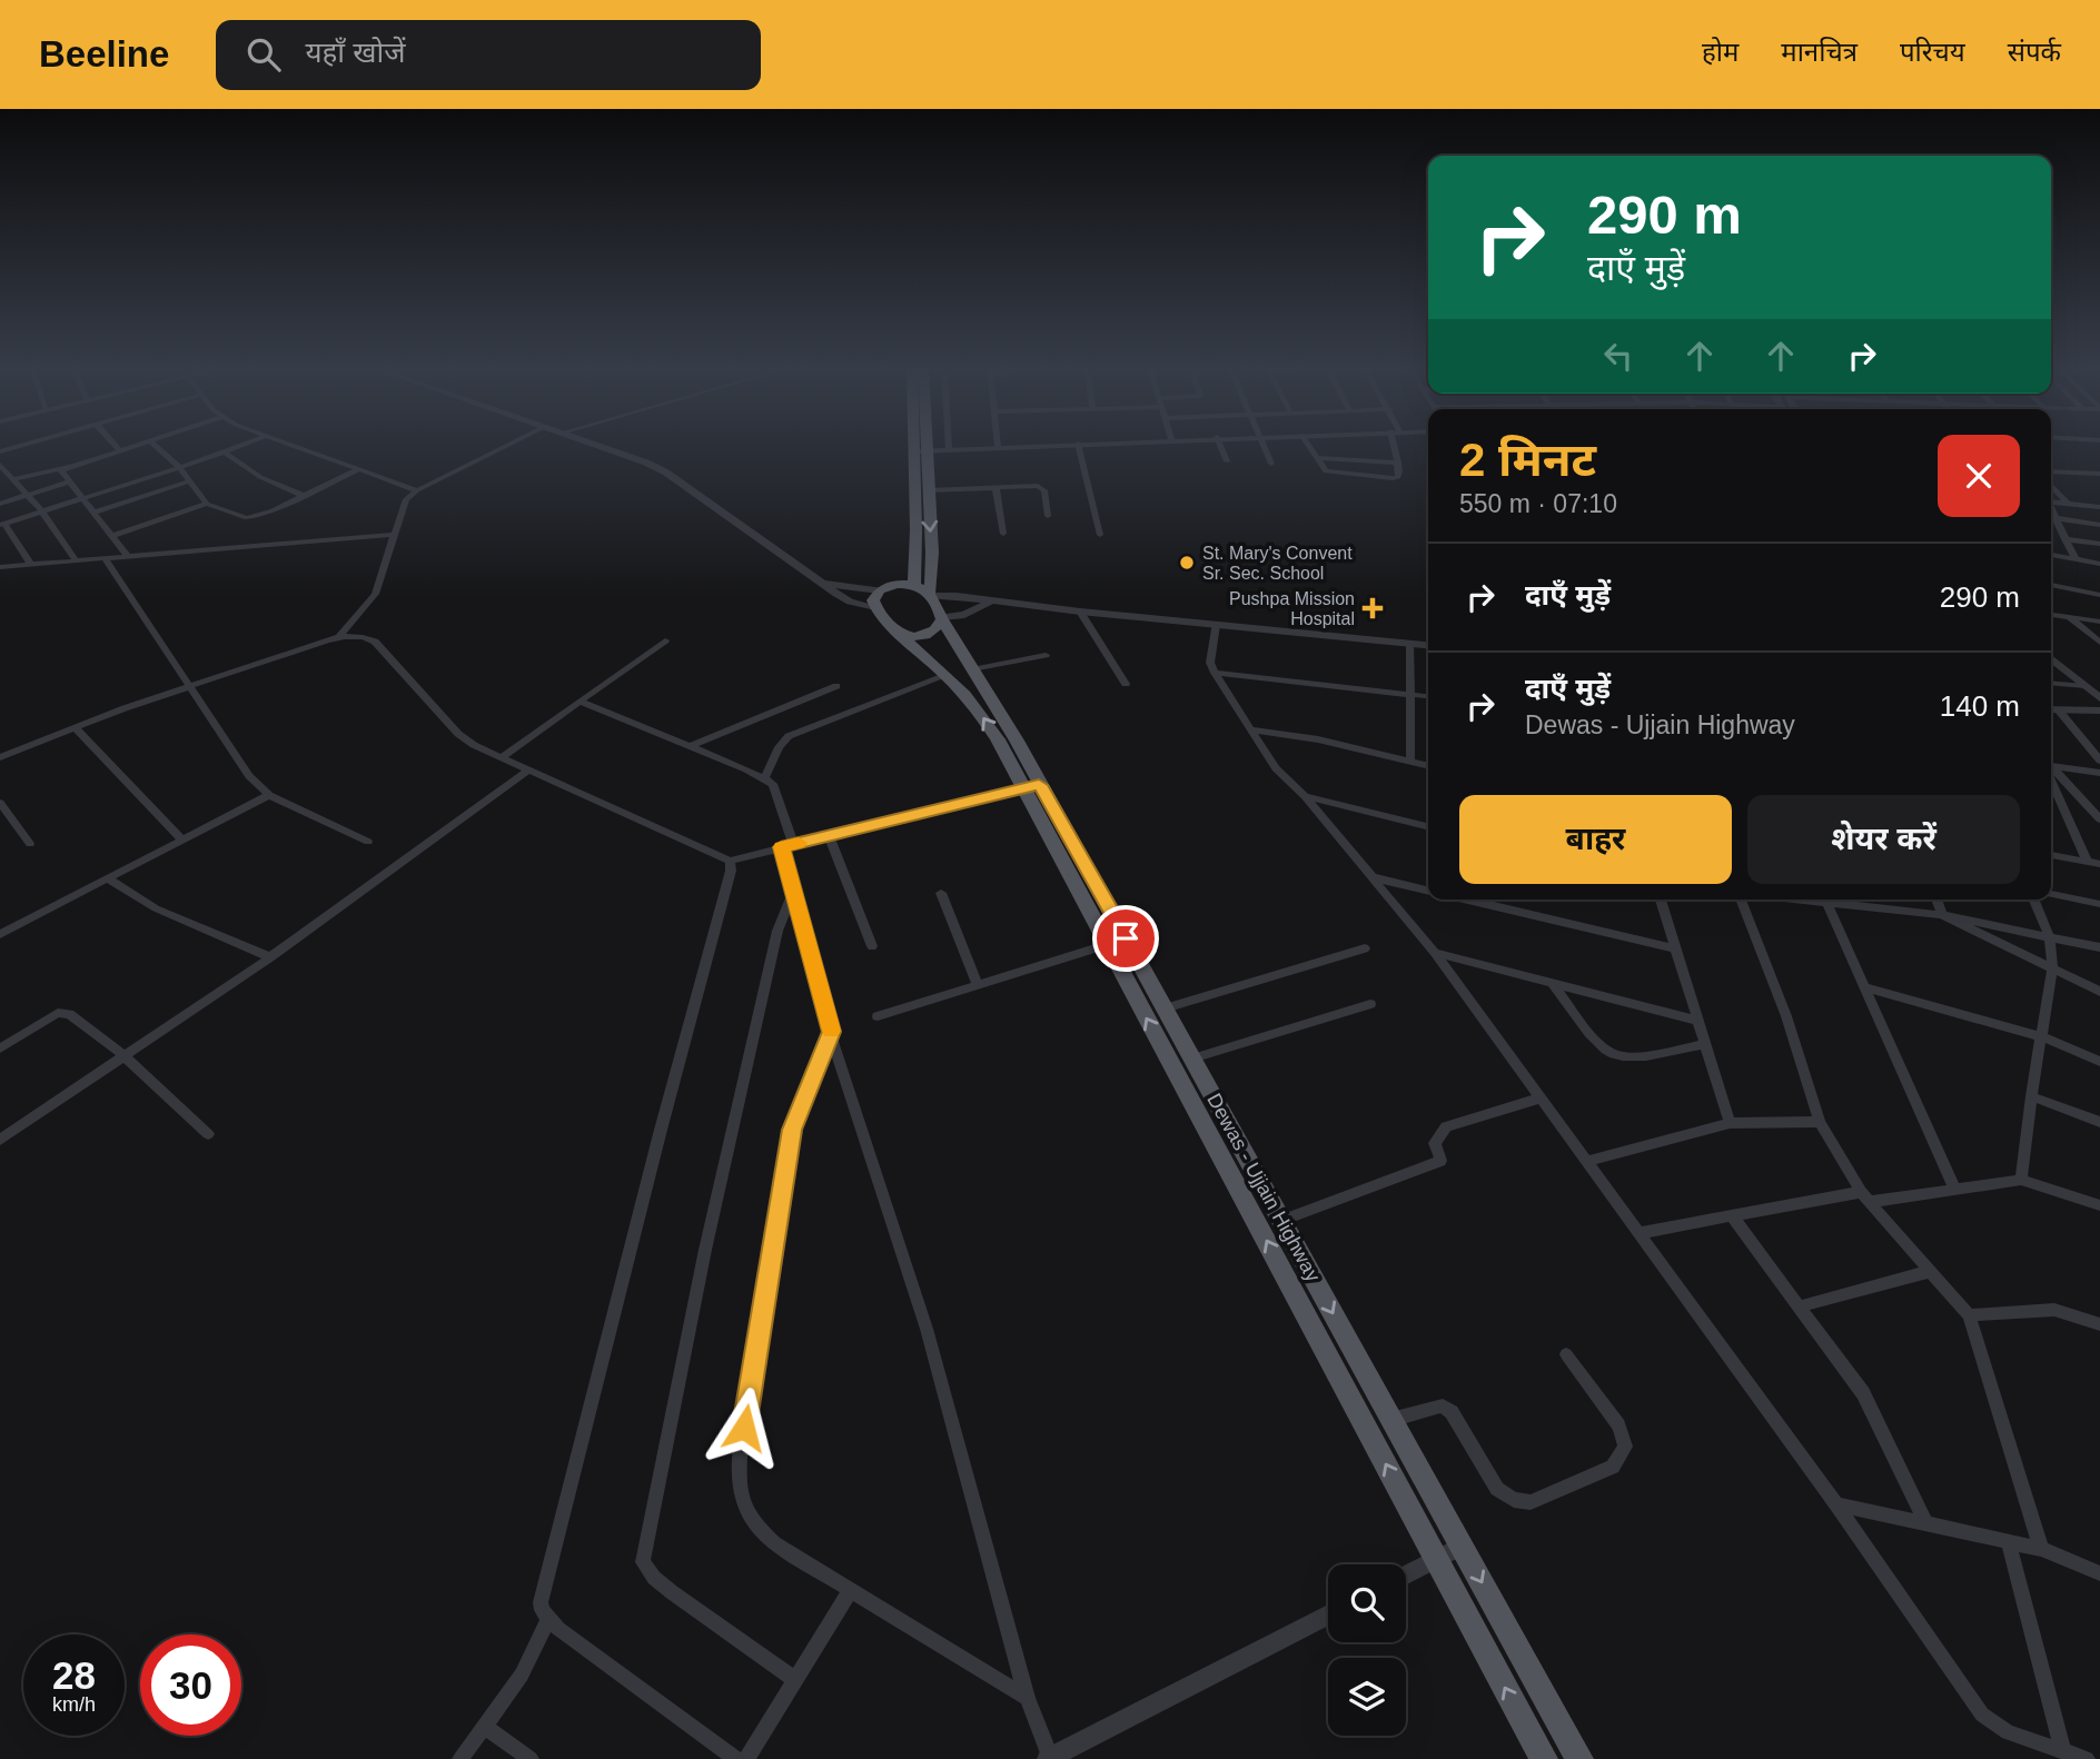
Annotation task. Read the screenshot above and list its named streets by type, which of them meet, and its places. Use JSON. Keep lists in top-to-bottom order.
{
  "streets": {
    "main road": ["Dewas - Ujjain Highway"]
  },
  "places": {
    "other": ["St. Mary's Convent Sr. Sec. School"],
    "health": ["Pushpa Mission Hospital"]
  },
  "page": {
    "header": "Beeline",
    "search": "यहाँ खोजें",
    "nav": [
      "होम",
      "मानचित्र",
      "परिचय",
      "संपर्क"
    ],
    "turn": ["290 m", "दाएँ मुड़ें"],
    "heading": ["2 मिनट", "550 m · 07:10"],
    "list": [
      {
        "name": "दाएँ मुड़ें",
        "value": "290 m"
      },
      {
        "name": "दाएँ मुड़ें",
        "note": "Dewas - Ujjain Highway",
        "value": "140 m"
      }
    ],
    "buttons": ["बाहर", "शेयर करें"],
    "speed": "28 km/h",
    "limit": "30"
  }
}
